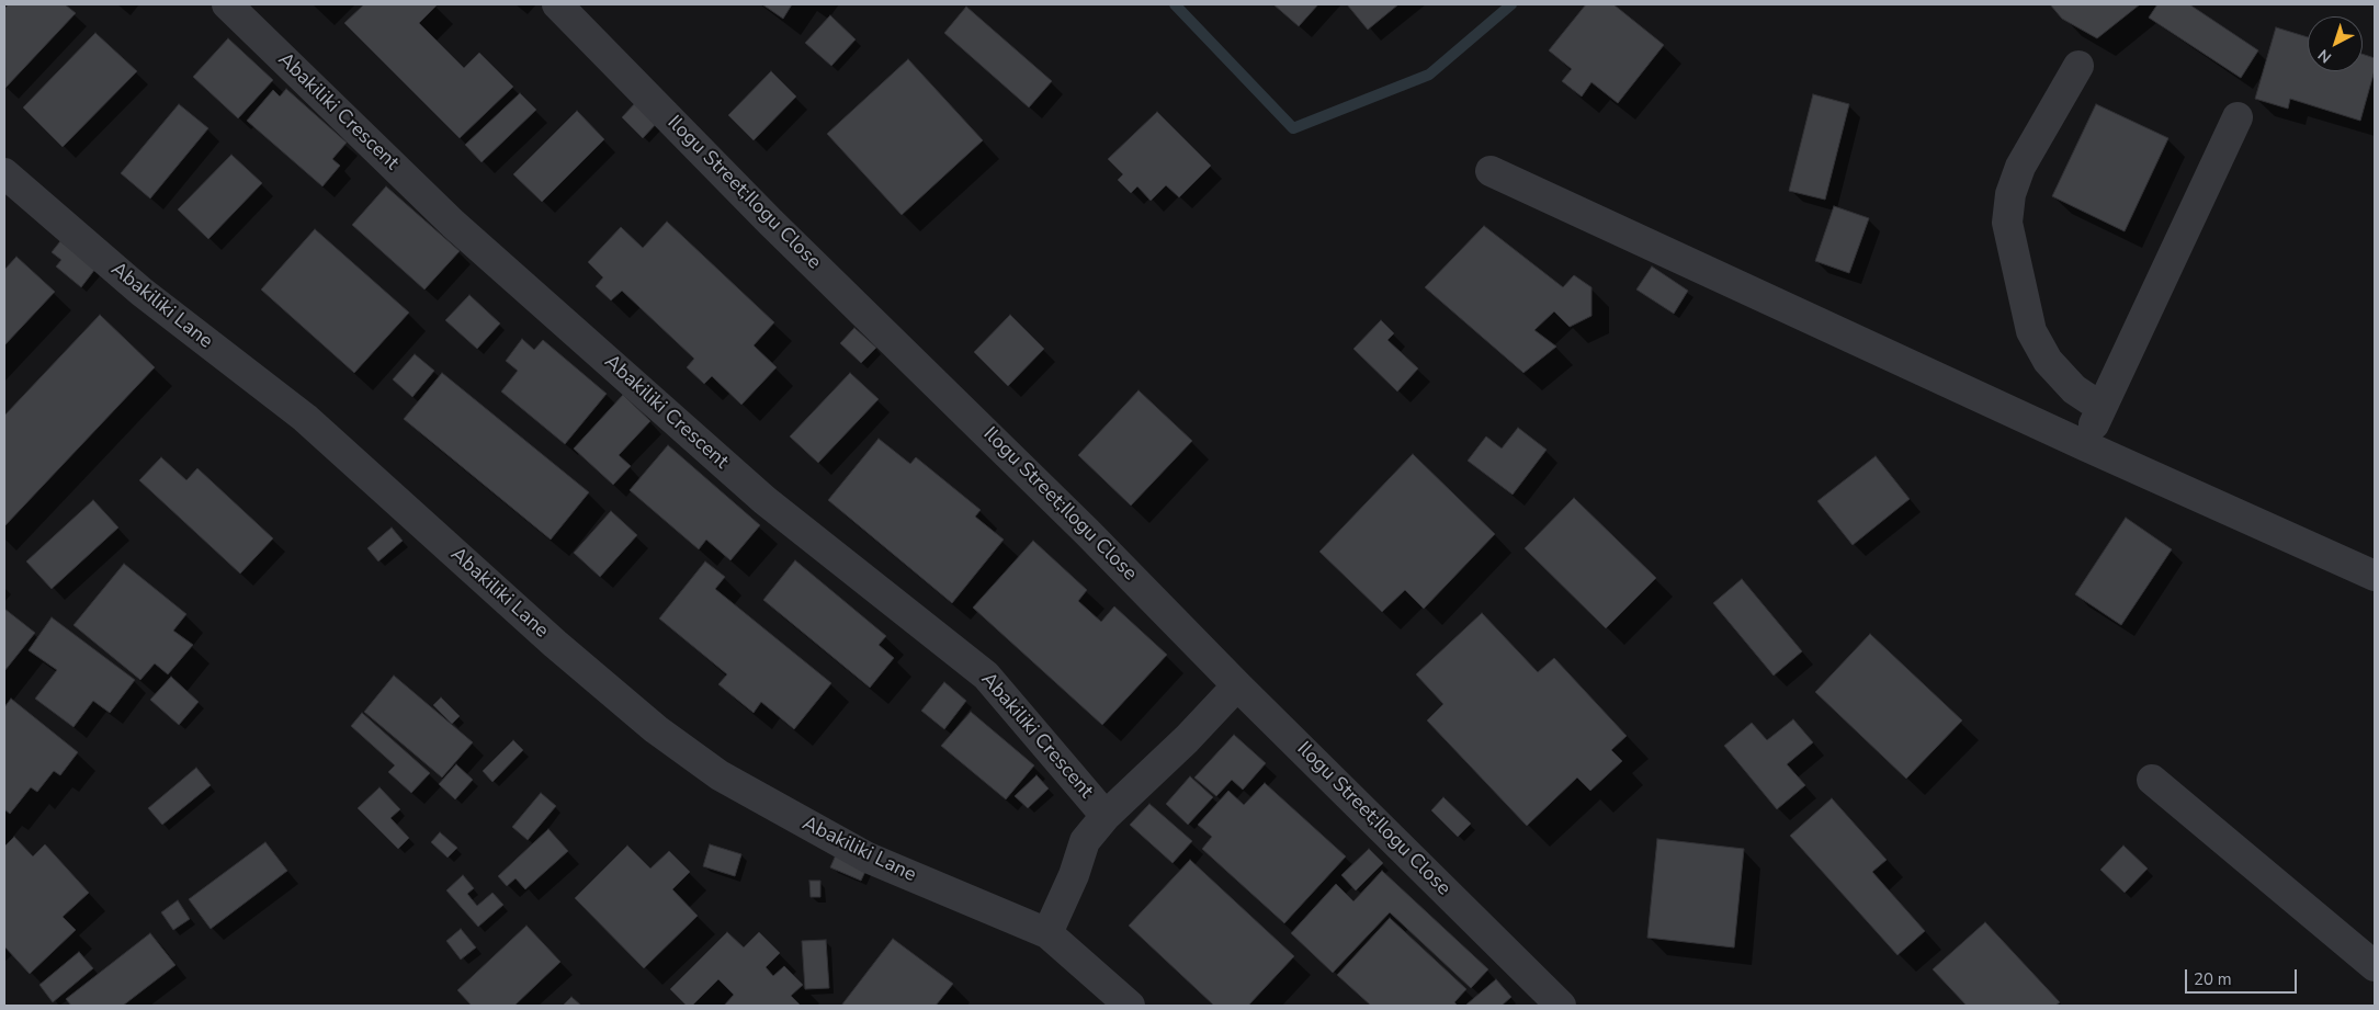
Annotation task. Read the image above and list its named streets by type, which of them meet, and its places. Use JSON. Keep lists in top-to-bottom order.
{
  "streets": {
    "street": ["Abakiliki Crescent", "Ilogu Street;Ilogu Close", "Abakiliki Lane"]
  },
  "scale_bar": "20 m",
  "north": "bottom left"
}
